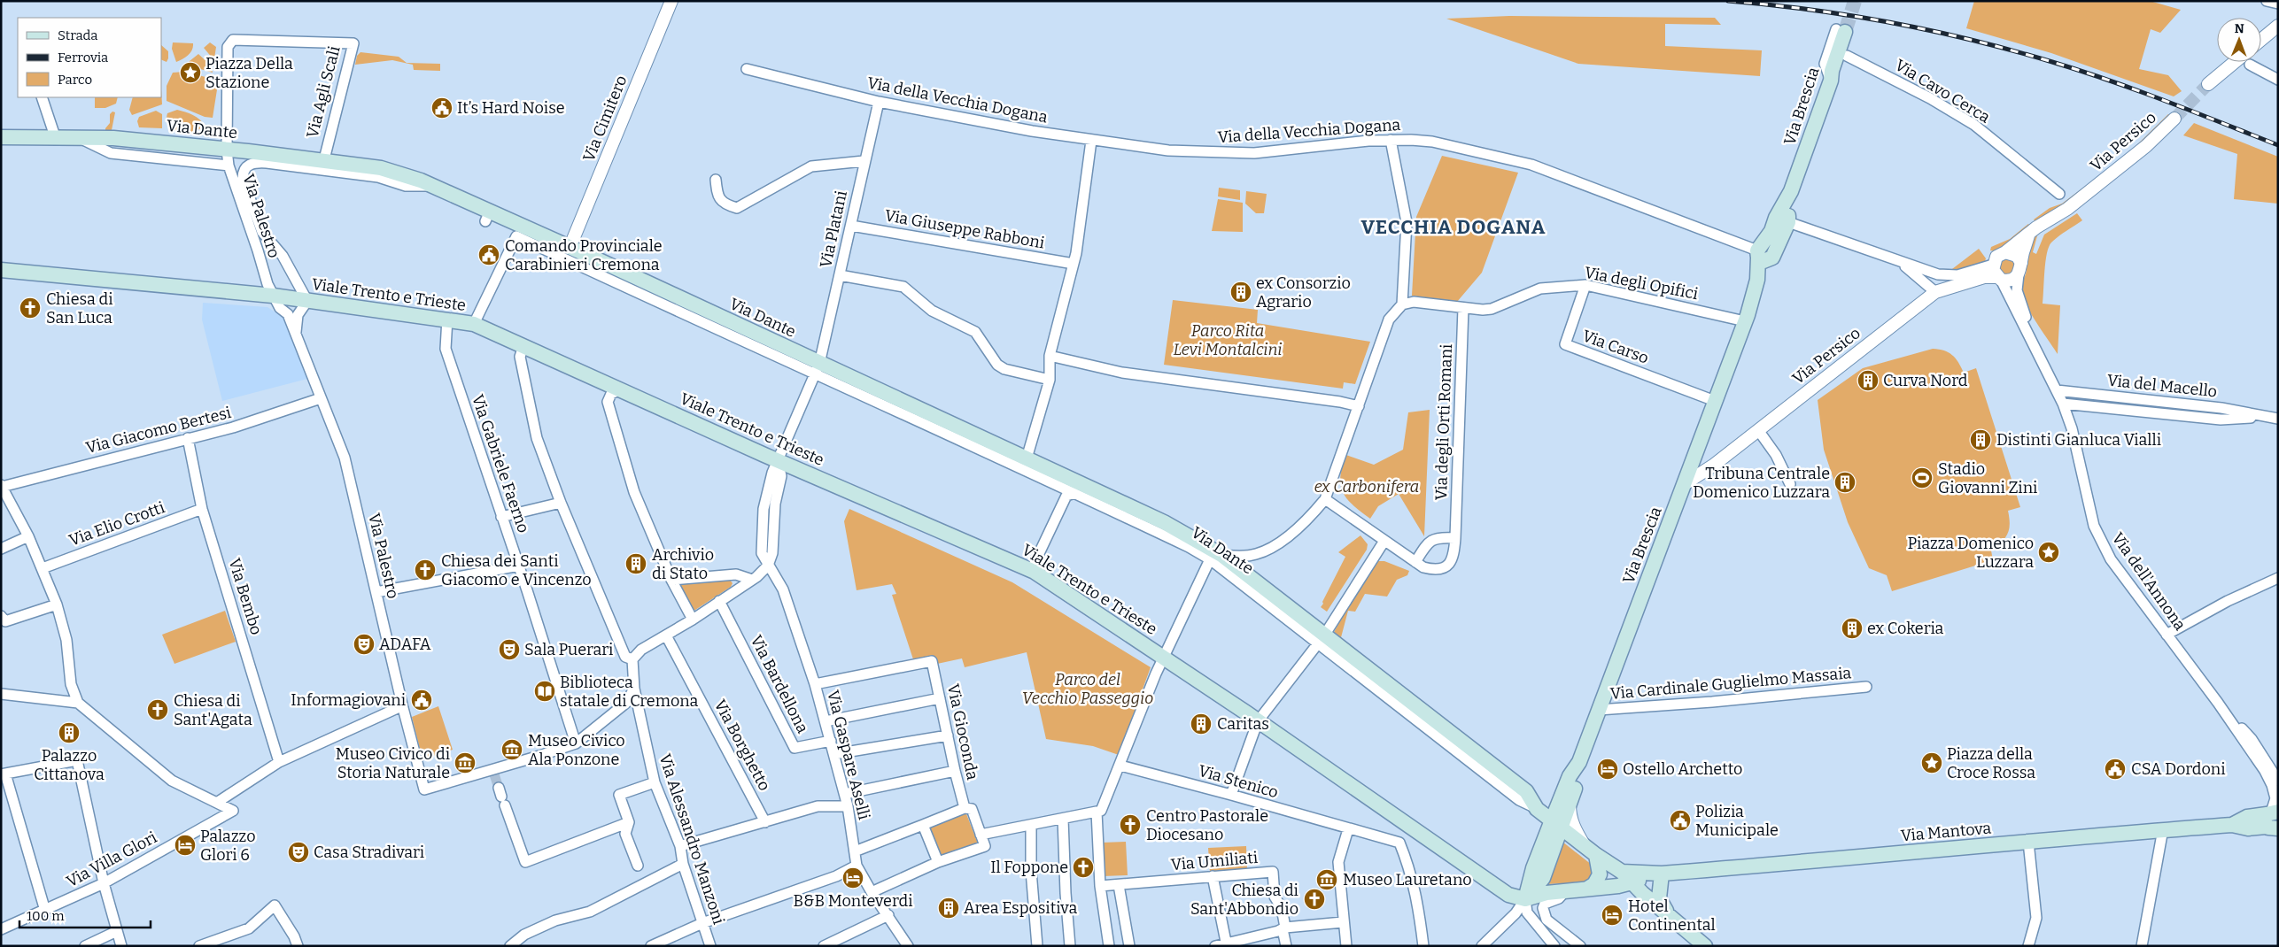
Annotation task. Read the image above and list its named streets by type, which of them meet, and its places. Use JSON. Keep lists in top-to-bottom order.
{
  "streets": {
    "main road": [
      "Via Brescia",
      "Via Dante",
      "Viale Trento e Trieste",
      "Via Mantova"
    ],
    "street": [
      "Via Cavo Cerca",
      "Via Agli Scali",
      "Via della Vecchia Dogana",
      "Via Cimitero",
      "Via Persico",
      "Via Palestro",
      "Via Platani",
      "Via Giuseppe Rabboni",
      "Via degli Opifici",
      "Via Carso",
      "Via del Macello",
      "Via degli Orti Romani",
      "Via Giacomo Bertesi",
      "Via Gabriele Faerno",
      "Via Elio Crotti",
      "Via dell'Annona",
      "Via Bembo",
      "Via Cardinale Guglielmo Massaia",
      "Via Bardellona",
      "Via Gioconda",
      "Via Borghetto",
      "Via Gaspare Aselli",
      "Via Stenico",
      "Via Alessandro Manzoni",
      "Via Villa Glori",
      "Via Umiliati"
    ]
  },
  "crossings": [
    ["Via Agli Scali", "Via Dante"],
    ["Via Agli Scali", "Via Palestro"],
    ["Via della Vecchia Dogana", "Via Brescia"],
    ["Via della Vecchia Dogana", "Via Platani"],
    ["Via Brescia", "Via Dante"],
    ["Via Brescia", "Via Persico"],
    ["Via Brescia", "Via degli Opifici"],
    ["Via Brescia", "Via Carso"],
    ["Via Brescia", "Via Cardinale Guglielmo Massaia"],
    ["Via Cimitero", "Via Dante"],
    ["Via Dante", "Via Palestro"],
    ["Via Dante", "Via Platani"],
    ["Via Dante", "Via Mantova"],
    ["Via Persico", "Via dell'Annona"],
    ["Via Palestro", "Viale Trento e Trieste"],
    ["Via Palestro", "Via Giacomo Bertesi"],
    ["Via Palestro", "Via Gabriele Faerno"],
    ["Via Platani", "Via Giuseppe Rabboni"],
    ["Via Platani", "Viale Trento e Trieste"],
    ["Via Platani", "Via Gaspare Aselli"],
    ["Via degli Opifici", "Via Carso"],
    ["Via degli Opifici", "Via degli Orti Romani"],
    ["Viale Trento e Trieste", "Via Gabriele Faerno"],
    ["Viale Trento e Trieste", "Via Gaspare Aselli"],
    ["Viale Trento e Trieste", "Via Mantova"],
    ["Via del Macello", "Via dell'Annona"],
    ["Via Giacomo Bertesi", "Via Bembo"],
    ["Via Elio Crotti", "Via Bembo"],
    ["Via dell'Annona", "Via Mantova"],
    ["Via Bardellona", "Via Gaspare Aselli"],
    ["Via Gioconda", "Via Gaspare Aselli"]
  ],
  "districts": ["VECCHIA DOGANA"],
  "parks": ["Parco Rita Levi Montalcini", "ex Carbonifera", "Parco del Vecchio Passeggio"],
  "places": {
    "place": ["Piazza Della Stazione", "Piazza Domenico Luzzara", "Piazza della Croce Rossa"],
    "public building": [
      "It’s Hard Noise",
      "Comando Provinciale Carabinieri Cremona",
      "Informagiovani",
      "CSA Dordoni",
      "Polizia Municipale"
    ],
    "building": [
      "ex Consorzio Agrario",
      "Curva Nord",
      "Distinti Gianluca Vialli",
      "Tribuna Centrale Domenico Luzzara",
      "Archivio di Stato",
      "ex Cokeria",
      "Caritas",
      "Palazzo Cittanova",
      "Area Espositiva"
    ],
    "church": [
      "Chiesa di San Luca",
      "Chiesa dei Santi Giacomo e Vincenzo",
      "Chiesa di Sant'Agata",
      "Centro Pastorale Diocesano",
      "Il Foppone",
      "Chiesa di Sant'Abbondio"
    ],
    "sports": ["Stadio Giovanni Zini"],
    "theatre": ["ADAFA", "Sala Puerari", "Casa Stradivari"],
    "library": ["Biblioteca statale di Cremona"],
    "museum": ["Museo Civico Ala Ponzone", "Museo Civico di Storia Naturale", "Museo Lauretano"],
    "hotel": [
      "Ostello Archetto",
      "Palazzo Glori 6",
      "B&B Monteverdi",
      "Hotel Continental"
    ]
  },
  "legend": ["Strada", "Ferrovia", "Parco"],
  "scale_bar": "100 m",
  "north": "top"
}
